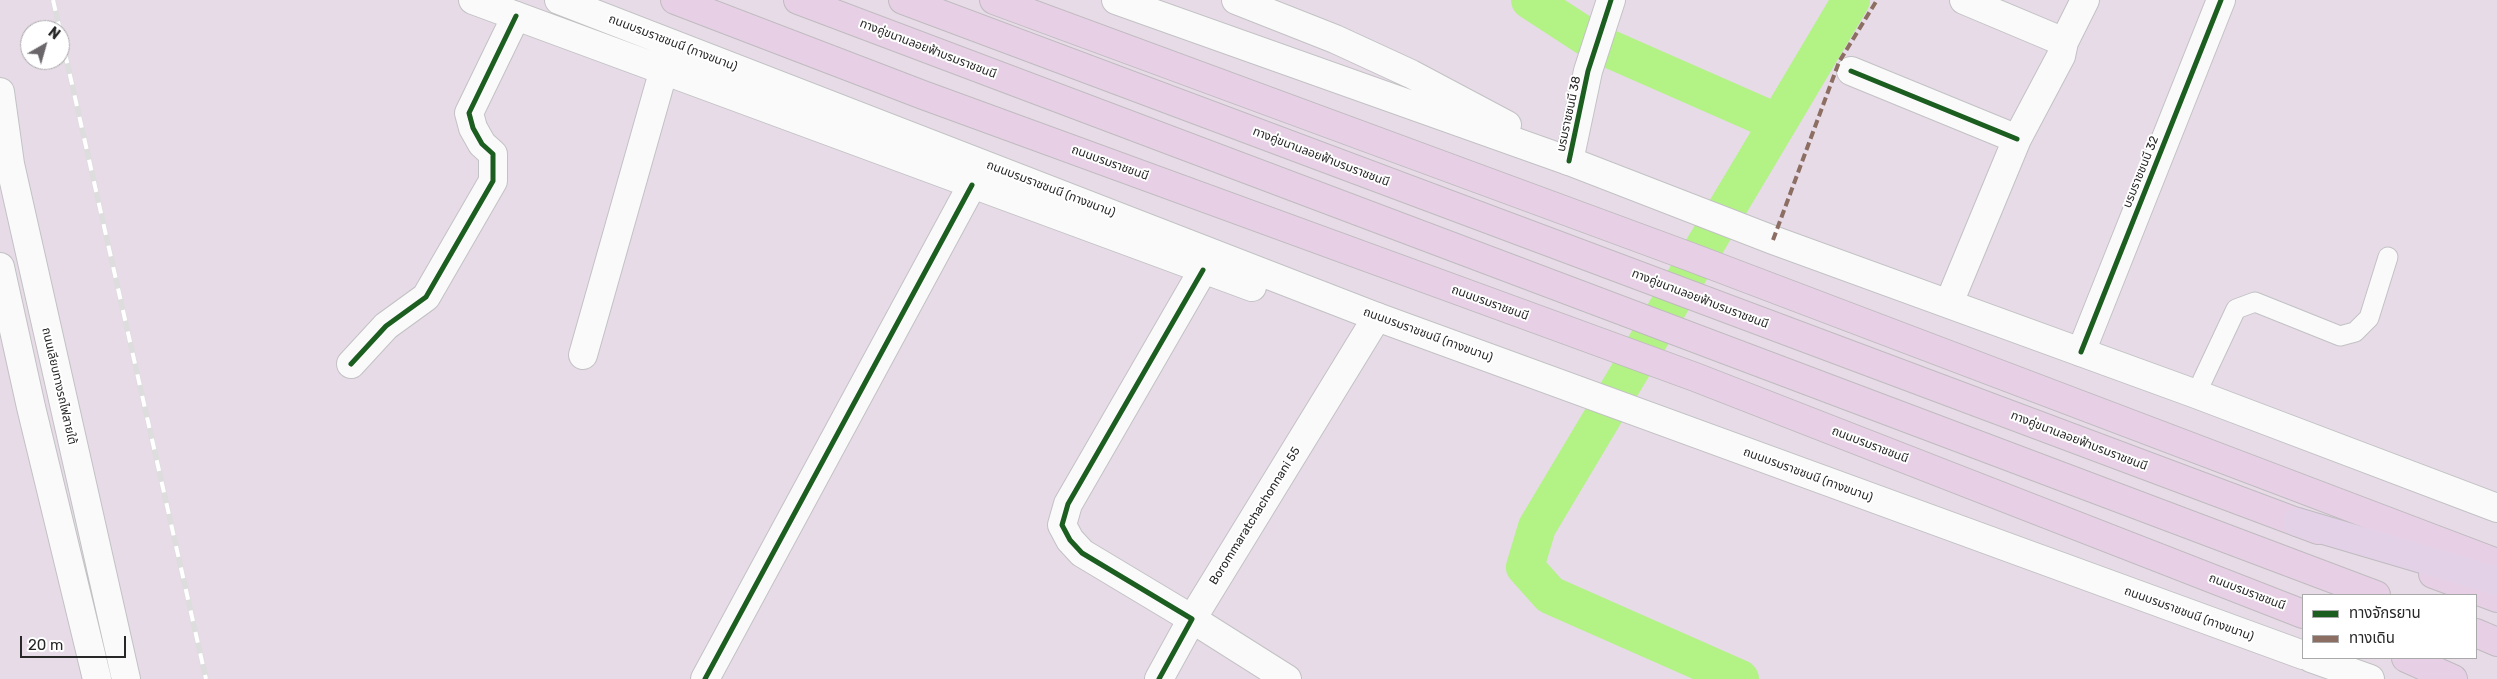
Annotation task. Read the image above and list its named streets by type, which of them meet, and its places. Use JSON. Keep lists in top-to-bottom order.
{
  "streets": {
    "main road": [
      "ถนนบรมราชชนนี (ทางขนาน)",
      "ทางคู่ขนานลอยฟ้าบรมราชชนนี",
      "บรมราชชนนี 38",
      "ถนนบรมราชชนนี",
      "บรมราชชนนี 32",
      "ถนนเลียบทางรถไฟสายใต้",
      "Borommaratchachonnani 55"
    ]
  },
  "crossings": [
    ["ถนนบรมราชชนนี (ทางขนาน)", "Borommaratchachonnani 55"]
  ],
  "legend": ["ทางจักรยาน", "ทางเดิน"],
  "scale_bar": "20 m",
  "north": "top right"
}
